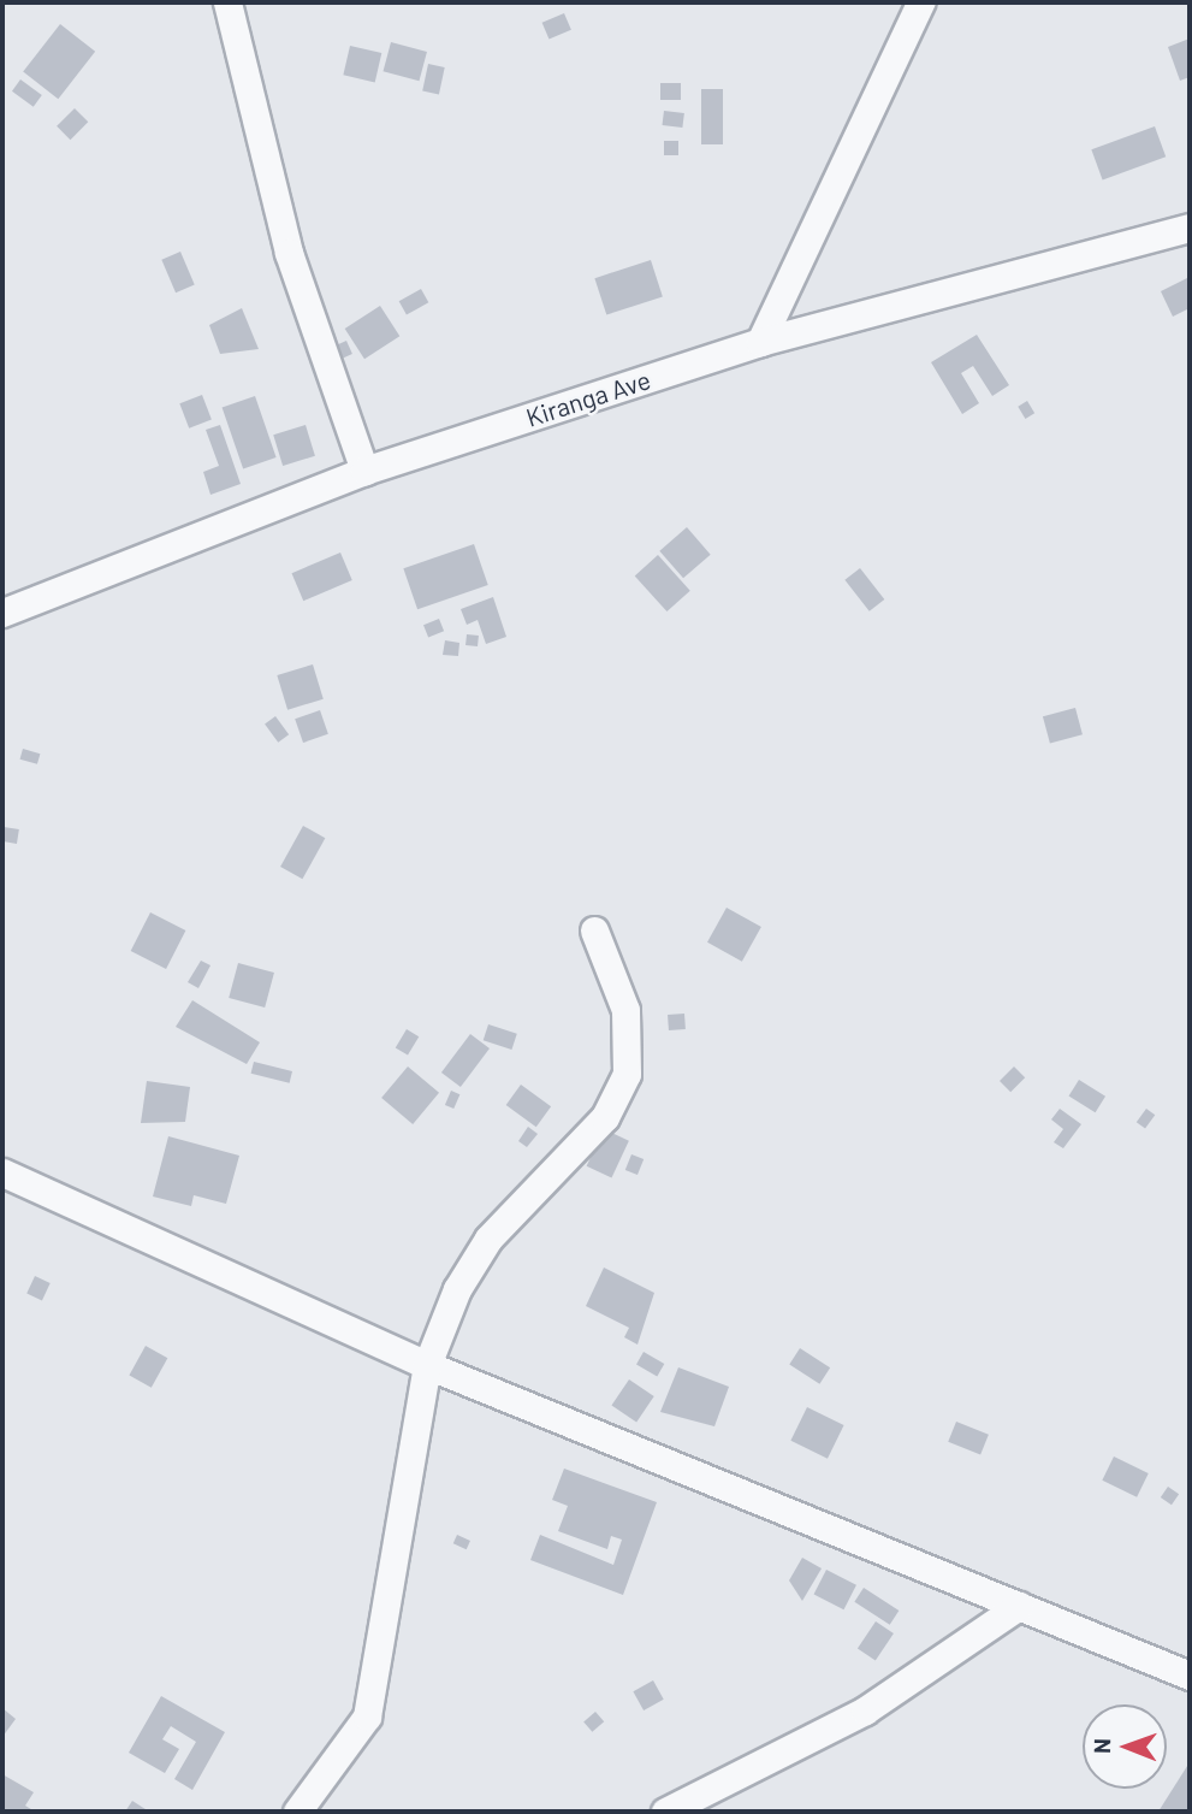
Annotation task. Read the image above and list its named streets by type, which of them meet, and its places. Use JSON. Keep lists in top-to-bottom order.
{
  "streets": {
    "street": ["Kiranga Ave"]
  },
  "north": "left"
}
